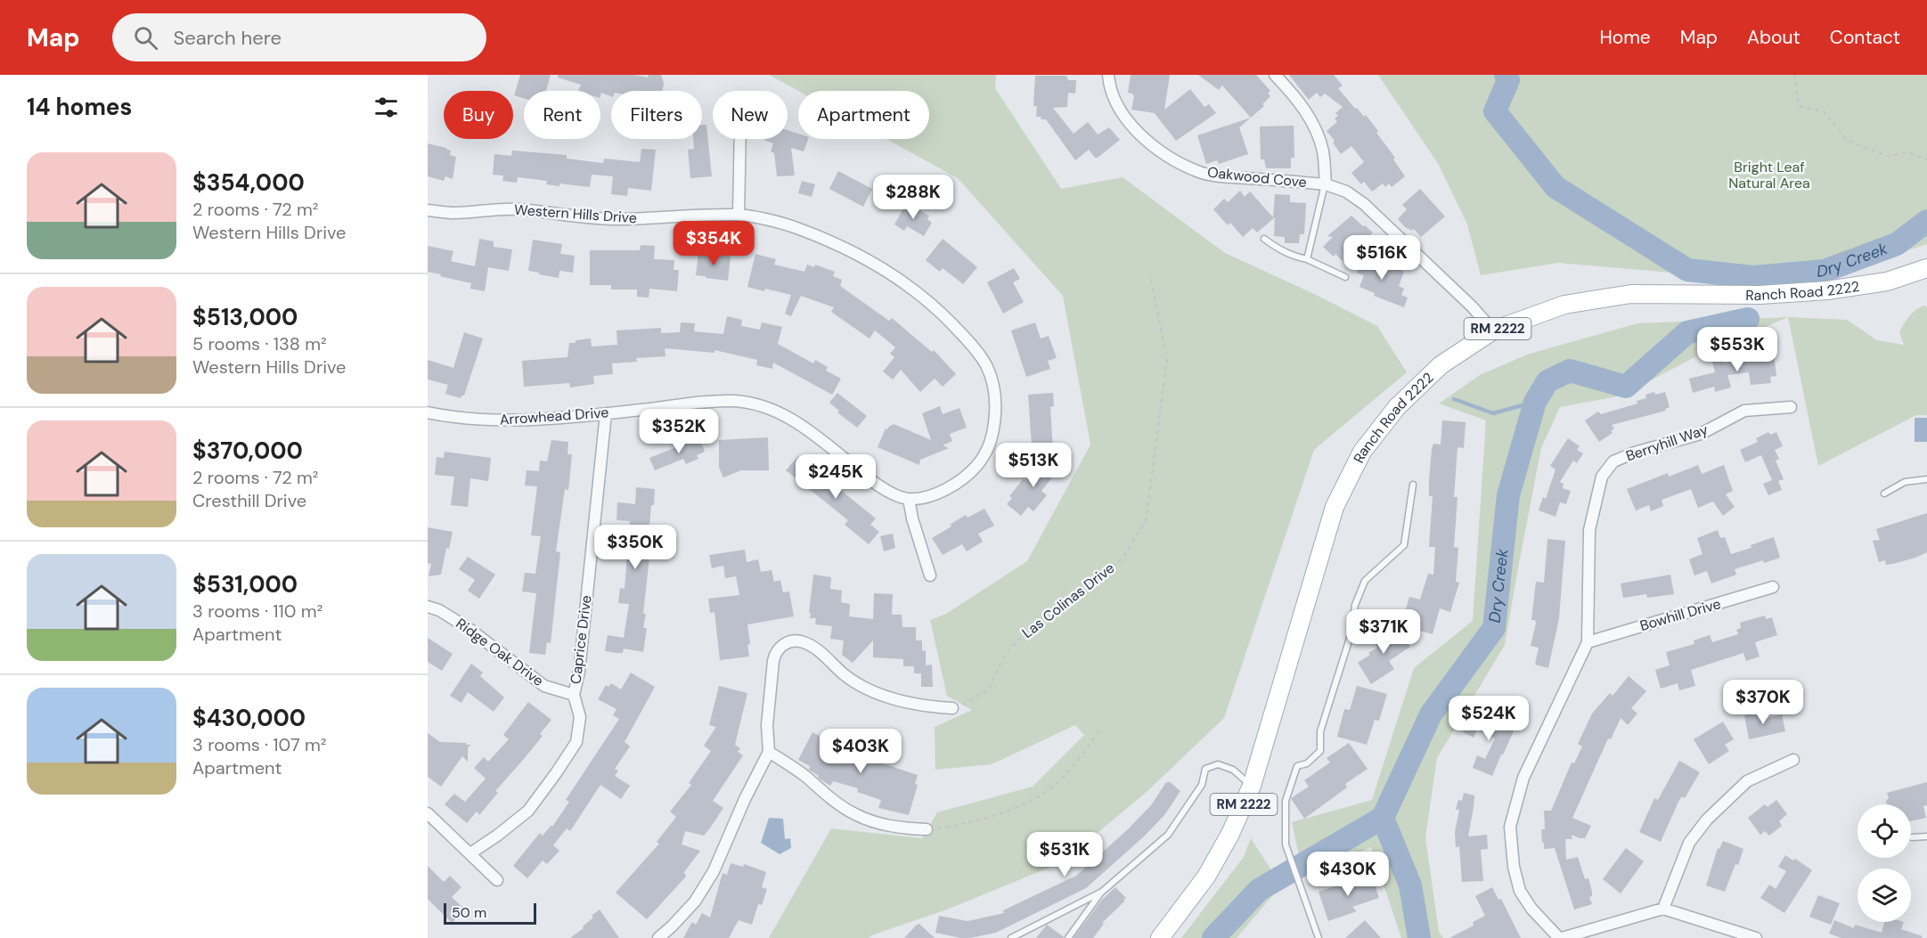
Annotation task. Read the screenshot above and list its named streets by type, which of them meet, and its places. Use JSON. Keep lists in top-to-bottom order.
{
  "streets": {
    "main road": ["Ranch Road 2222", "RM 2222"],
    "street": [
      "Oakwood Cove",
      "Western Hills Drive",
      "Arrowhead Drive",
      "Berryhill Way",
      "Bowhill Drive",
      "Caprice Drive",
      "Ridge Oak Drive"
    ],
    "path": ["Las Colinas Drive"]
  },
  "crossings": [
    ["Oakwood Cove", "Ranch Road 2222"],
    ["Western Hills Drive", "Arrowhead Drive"],
    ["Arrowhead Drive", "Caprice Drive"],
    ["Berryhill Way", "Bowhill Drive"],
    ["Caprice Drive", "Ridge Oak Drive"]
  ],
  "water": ["Dry Creek"],
  "parks": ["Bright Leaf Natural Area"],
  "scale_bar": "50 m",
  "page": {
    "header": "Map",
    "search": "Search here",
    "nav": [
      "Home",
      "Map",
      "About",
      "Contact"
    ],
    "heading": "14 homes",
    "chip": [
      "Buy",
      "Rent",
      "Filters",
      "New",
      "Apartment"
    ],
    "list": [
      {
        "name": "$354,000",
        "note": "2 rooms · 72 m² · Western Hills Drive"
      },
      {
        "name": "$513,000",
        "note": "5 rooms · 138 m² · Western Hills Drive"
      },
      {
        "name": "$370,000",
        "note": "2 rooms · 72 m² · Cresthill Drive"
      },
      {
        "name": "$531,000",
        "note": "3 rooms · 110 m² · Apartment"
      },
      {
        "name": "$430,000",
        "note": "3 rooms · 107 m² · Apartment"
      }
    ],
    "price": [
      "$288K",
      "$354K",
      "$516K",
      "$553K",
      "$352K",
      "$513K",
      "$245K",
      "$350K",
      "$371K",
      "$370K",
      "$524K",
      "$403K",
      "$531K",
      "$430K"
    ],
    "scale": "50 m"
  }
}
